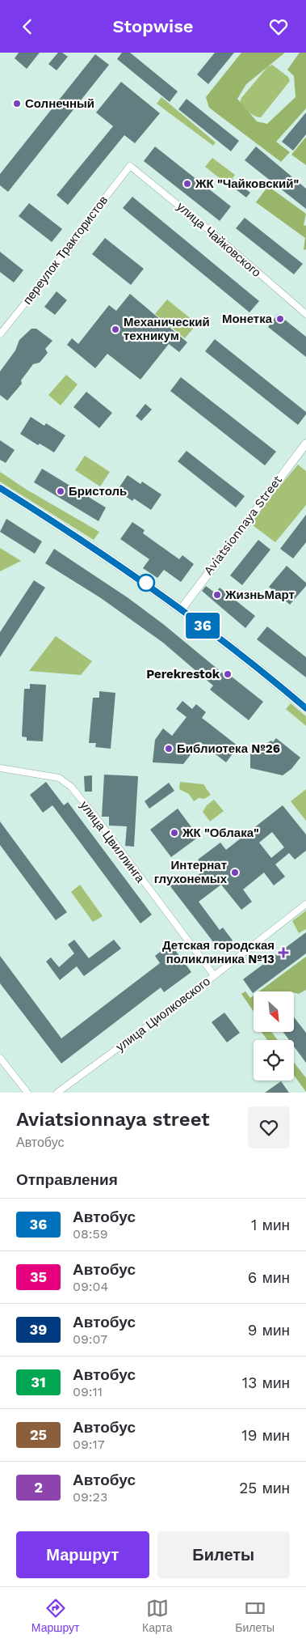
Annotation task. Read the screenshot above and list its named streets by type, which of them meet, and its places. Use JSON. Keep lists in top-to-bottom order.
{
  "streets": {
    "street": [
      "улица Чайковского",
      "переулок Трактористов",
      "Aviatsionnaya Street",
      "улица Цвиллинга",
      "улица Циолковского"
    ]
  },
  "crossings": [
    ["улица Чайковского", "переулок Трактористов"],
    ["улица Цвиллинга", "улица Циолковского"]
  ],
  "places": {
    "other": [
      "Солнечный",
      "ЖК \"Чайковский\"",
      "Монетка",
      "Механический техникум",
      "Бристоль",
      "ЖизньМарт",
      "Perekrestok",
      "Библиотека №26",
      "ЖК \"Облака\"",
      "Интернат глухонемых"
    ],
    "health": ["Детская городская поликлиника №13"]
  },
  "lines": ["bus line 36"],
  "north": "bottom right",
  "page": {
    "header": "Stopwise",
    "on_map": "36",
    "heading": [
      ["Aviatsionnaya street", "Автобус"],
      "Отправления"
    ],
    "list": [
      {
        "mark": "36",
        "name": "Автобус",
        "note": "08:59",
        "value": "1 мин"
      },
      {
        "mark": "35",
        "name": "Автобус",
        "note": "09:04",
        "value": "6 мин"
      },
      {
        "mark": "39",
        "name": "Автобус",
        "note": "09:07",
        "value": "9 мин"
      },
      {
        "mark": "31",
        "name": "Автобус",
        "note": "09:11",
        "value": "13 мин"
      },
      {
        "mark": "25",
        "name": "Автобус",
        "note": "09:17",
        "value": "19 мин"
      },
      {
        "mark": "2",
        "name": "Автобус",
        "note": "09:23",
        "value": "25 мин"
      }
    ],
    "buttons": ["Маршрут", "Билеты"],
    "tabs": ["Маршрут", "Карта", "Билеты"]
  }
}
